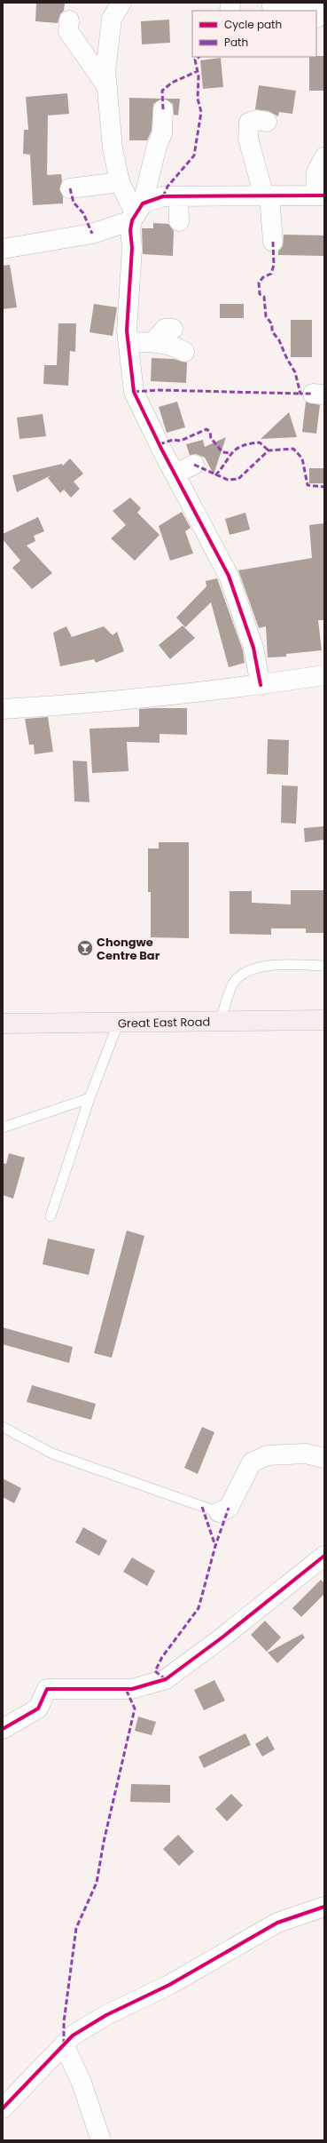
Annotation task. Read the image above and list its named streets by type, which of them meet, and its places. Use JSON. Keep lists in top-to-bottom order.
{
  "streets": {
    "highway": ["Great East Road"]
  },
  "places": {
    "bar": ["Chongwe Centre Bar"]
  },
  "legend": ["Cycle path", "Path"]
}
